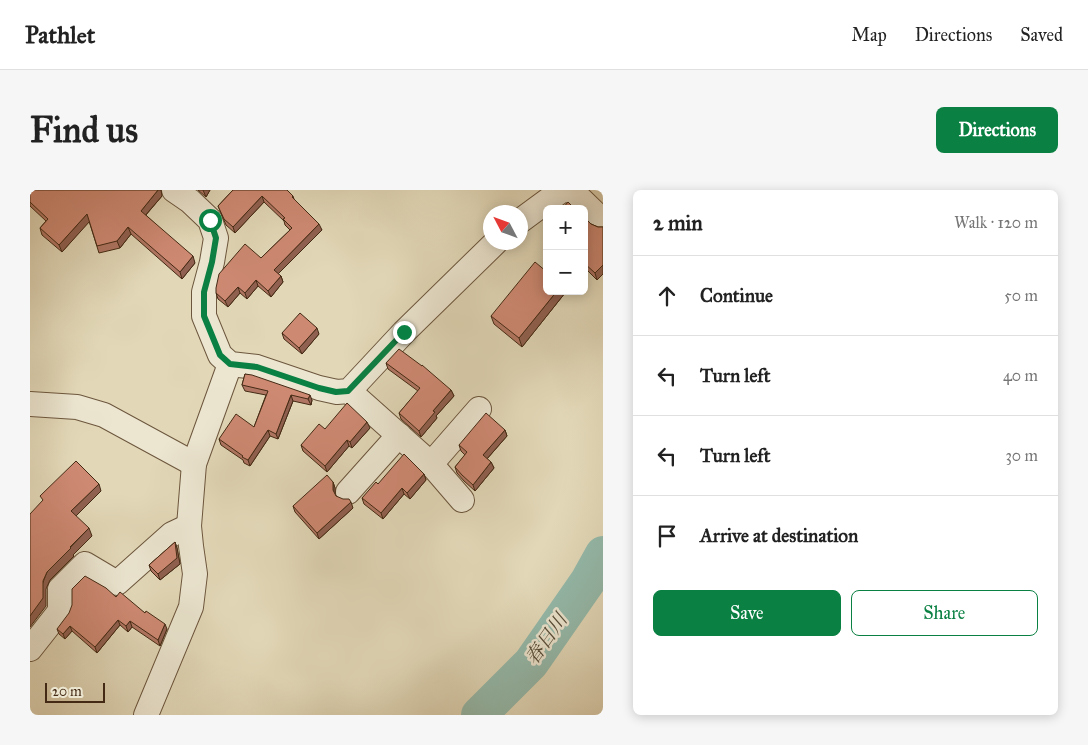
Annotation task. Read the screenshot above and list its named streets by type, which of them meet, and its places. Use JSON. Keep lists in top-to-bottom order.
{
  "water": ["春日川"],
  "scale_bar": "20 m",
  "north": "top left",
  "page": {
    "header": "Pathlet",
    "nav": ["Map", "Directions", "Saved"],
    "buttons": [
      "Directions",
      ["Save", "Share"]
    ],
    "title": "Find us",
    "heading": ["2 min", "Walk · 120 m"],
    "map_buttons": ["+", "−"],
    "list": [
      ["Continue", "50 m"],
      ["Turn left", "40 m"],
      ["Turn left", "30 m"],
      "Arrive at destination"
    ],
    "scale": "20 m"
  }
}
